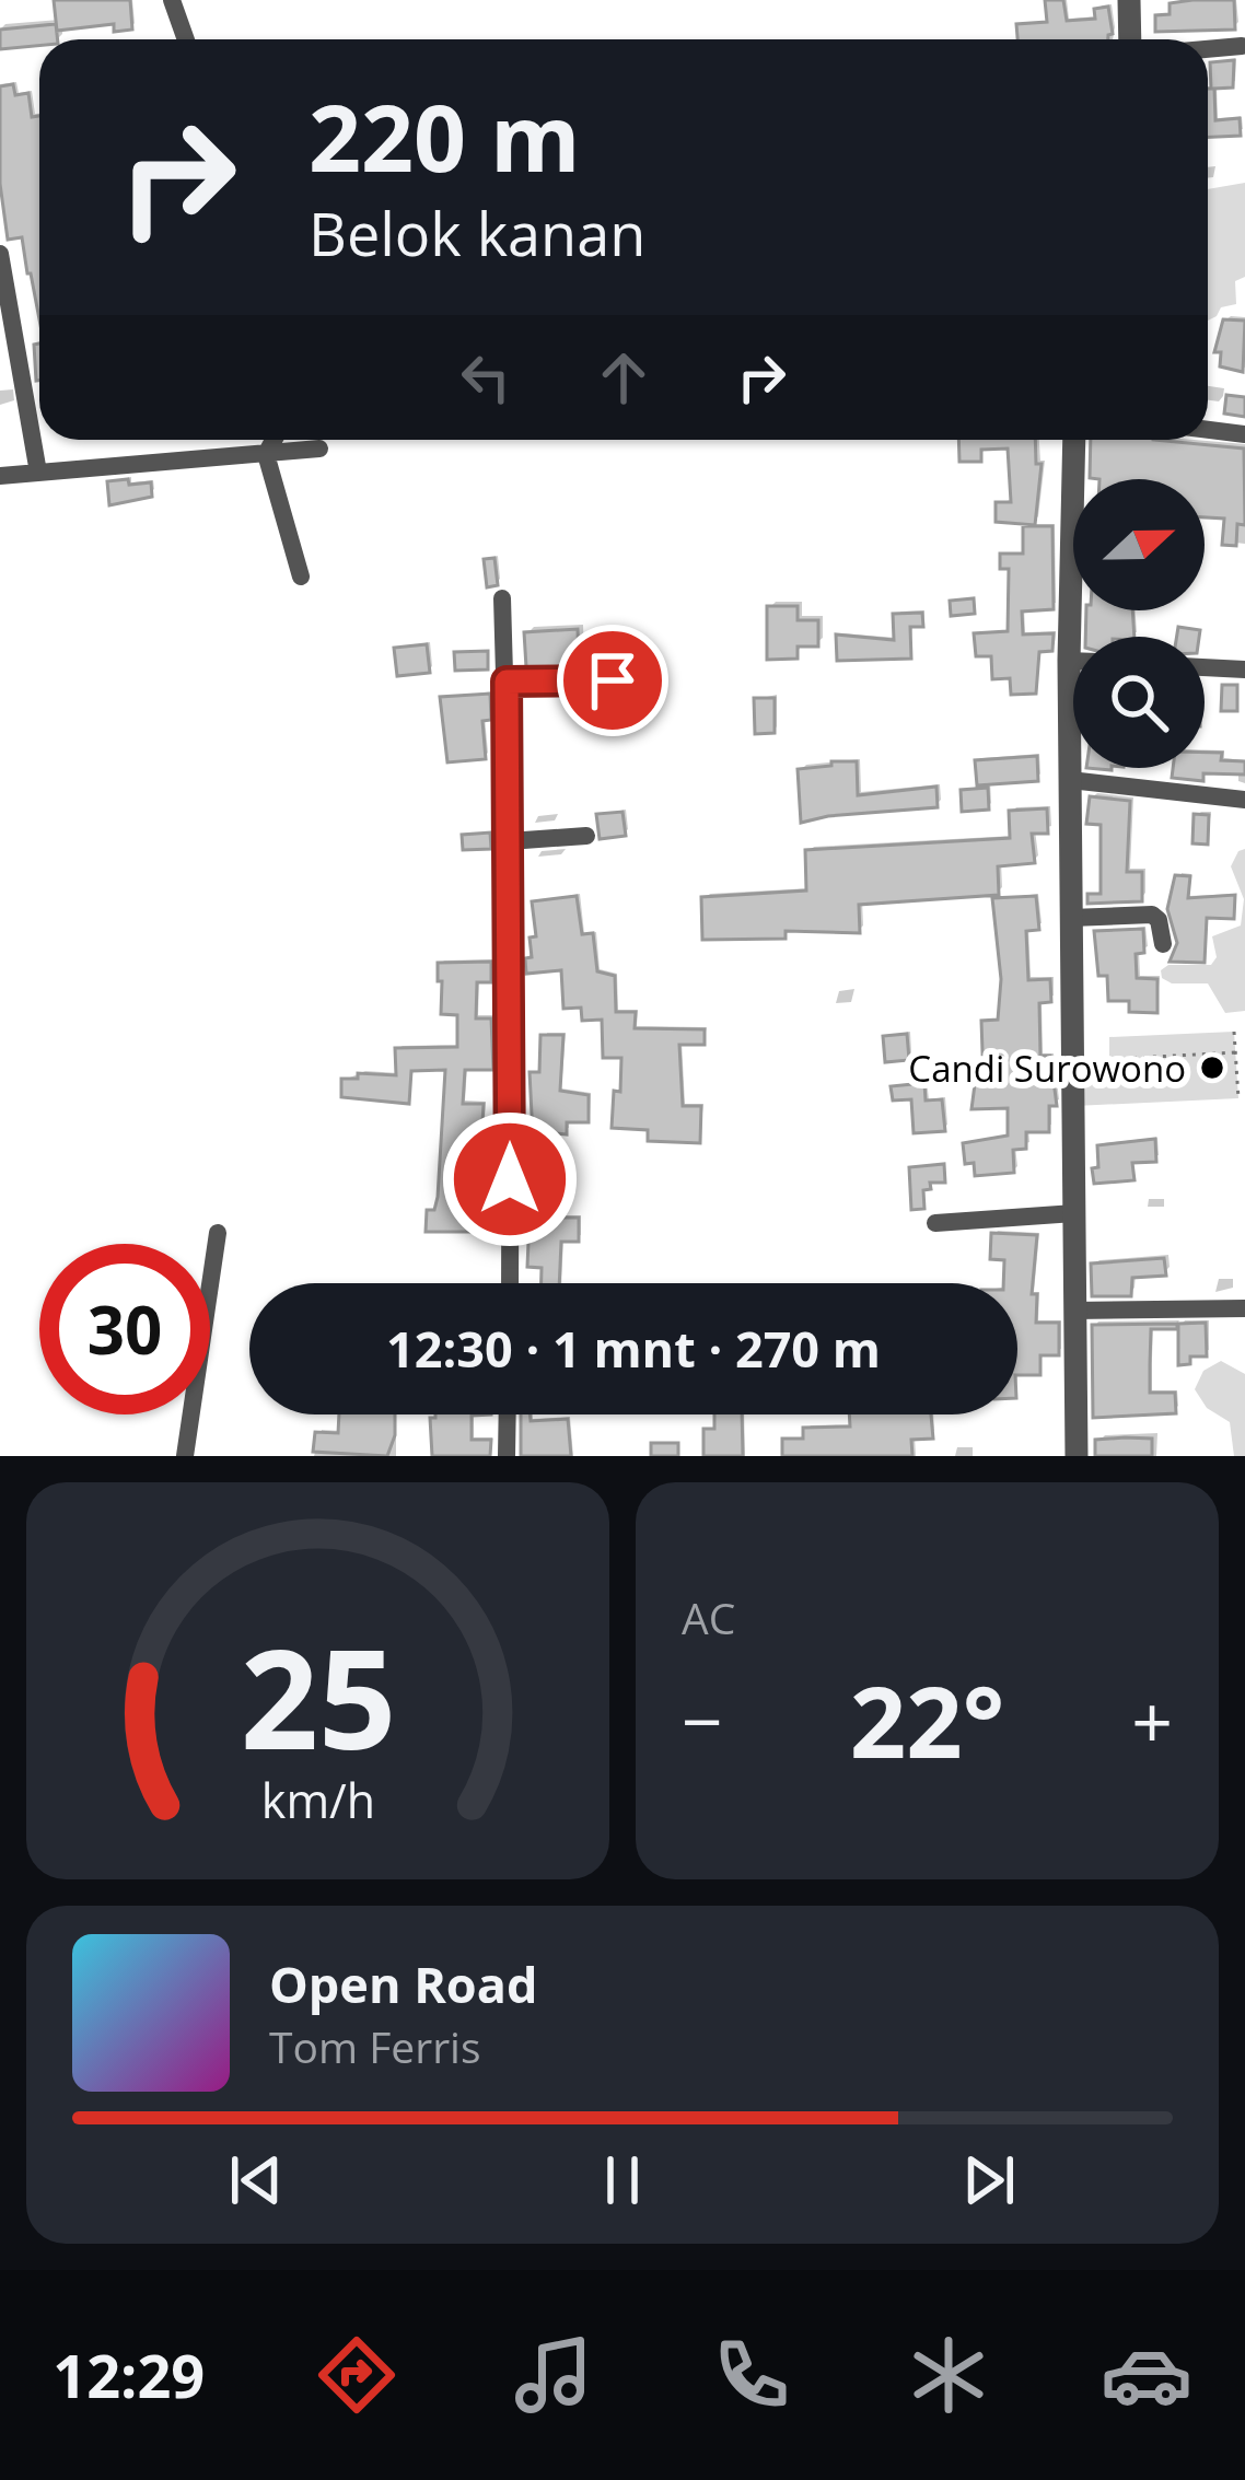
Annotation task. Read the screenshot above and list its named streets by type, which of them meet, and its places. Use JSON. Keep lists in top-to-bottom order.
{
  "places": ["Candi Surowono"],
  "north": "right",
  "page": {
    "turn": ["220 m", "Belok kanan"],
    "limit": "30",
    "trip": "12:30 · 1 mnt · 270 m",
    "tile": "AC",
    "heat": ["−", "22°", "+"],
    "song": ["Open Road", "Tom Ferris"],
    "tabs": "12:29",
    "gauge": ["25", "km/h"]
  }
}
